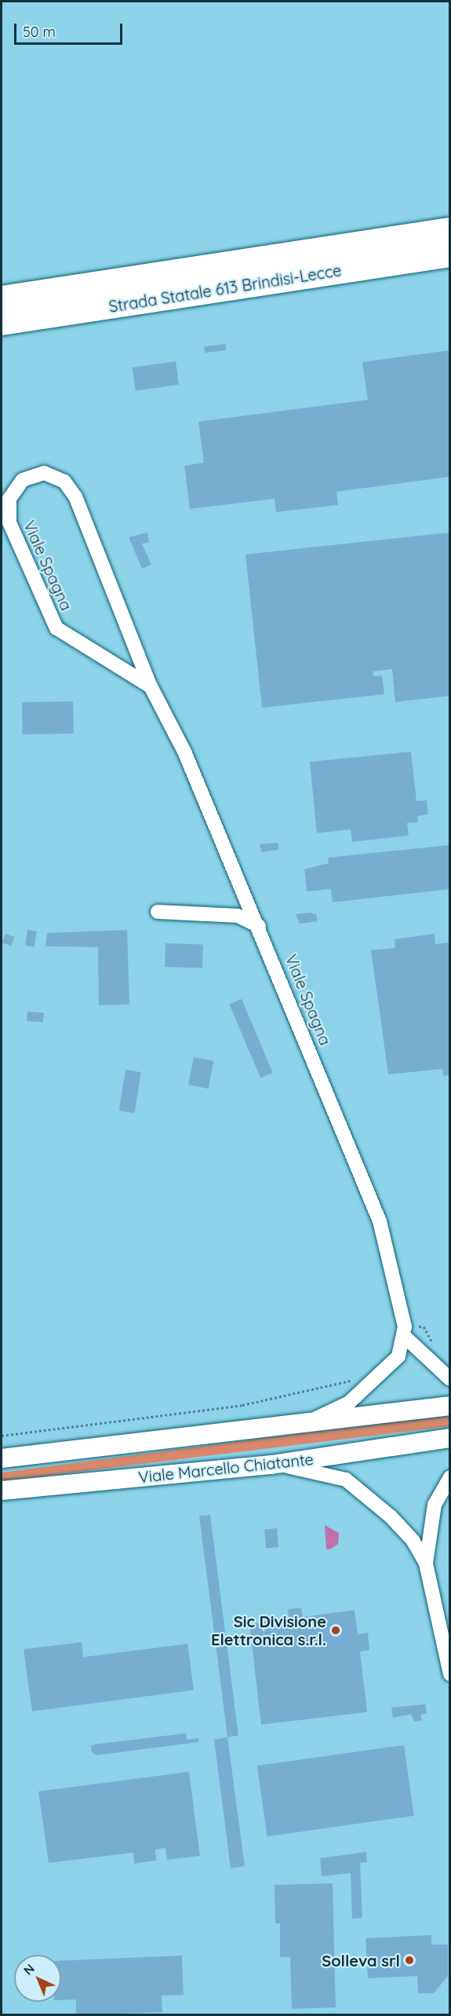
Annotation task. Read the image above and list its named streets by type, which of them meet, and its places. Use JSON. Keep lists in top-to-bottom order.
{
  "streets": {
    "highway": ["Strada Statale 613 Brindisi-Lecce"],
    "street": ["Viale Spagna", "Viale Marcello Chiatante"]
  },
  "places": ["Sic Divisione Elettronica s.r.l.", "Solleva srl"],
  "scale_bar": "50 m",
  "north": "top left"
}
